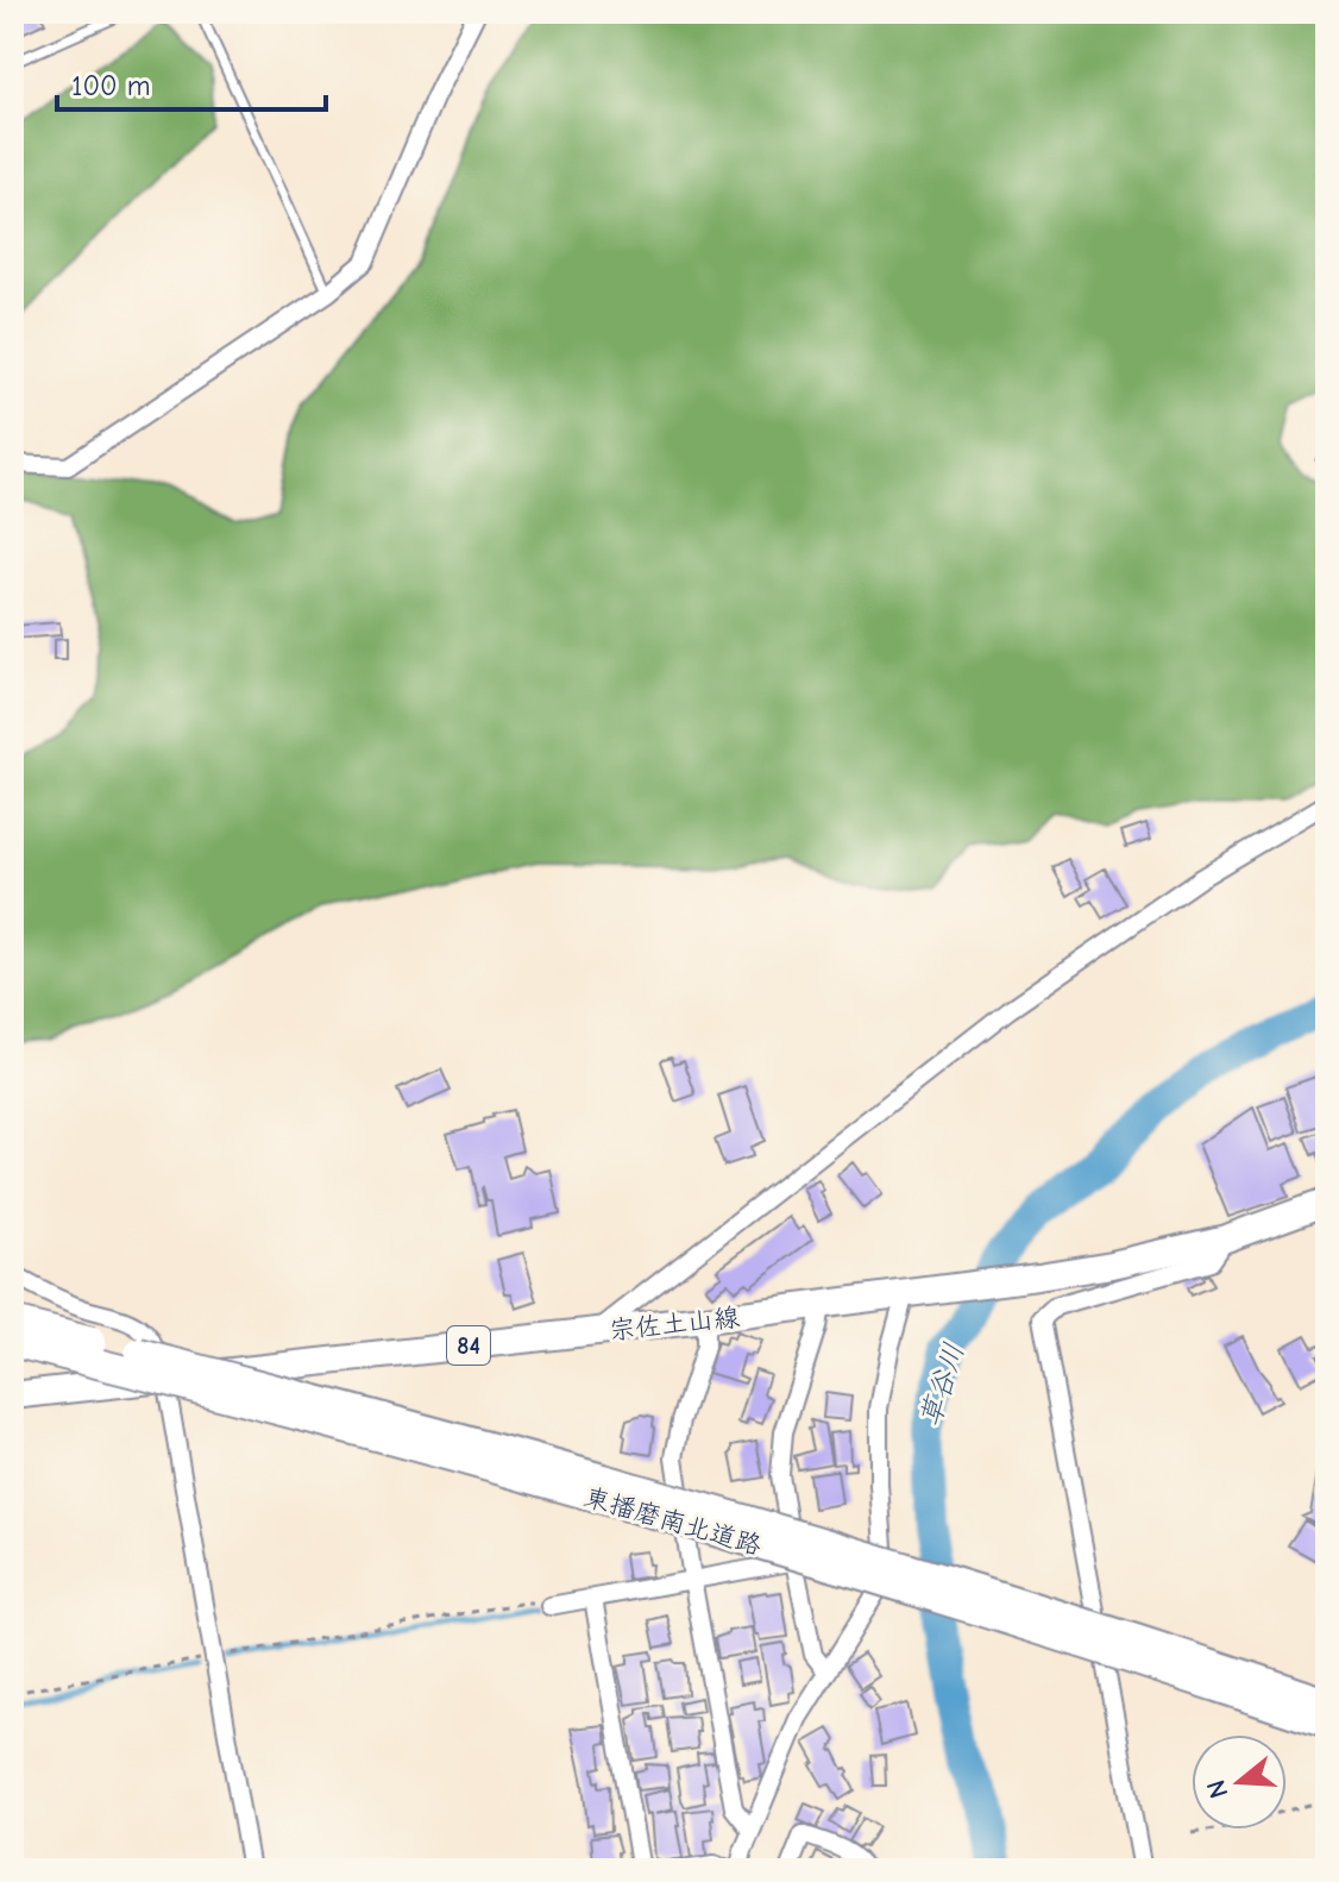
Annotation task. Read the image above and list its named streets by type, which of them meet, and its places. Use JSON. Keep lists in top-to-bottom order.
{
  "streets": {
    "highway": ["東播磨南北道路"],
    "main road": ["宗佐土山線", "84"]
  },
  "water": ["草谷川"],
  "scale_bar": "100 m",
  "north": "left"
}
